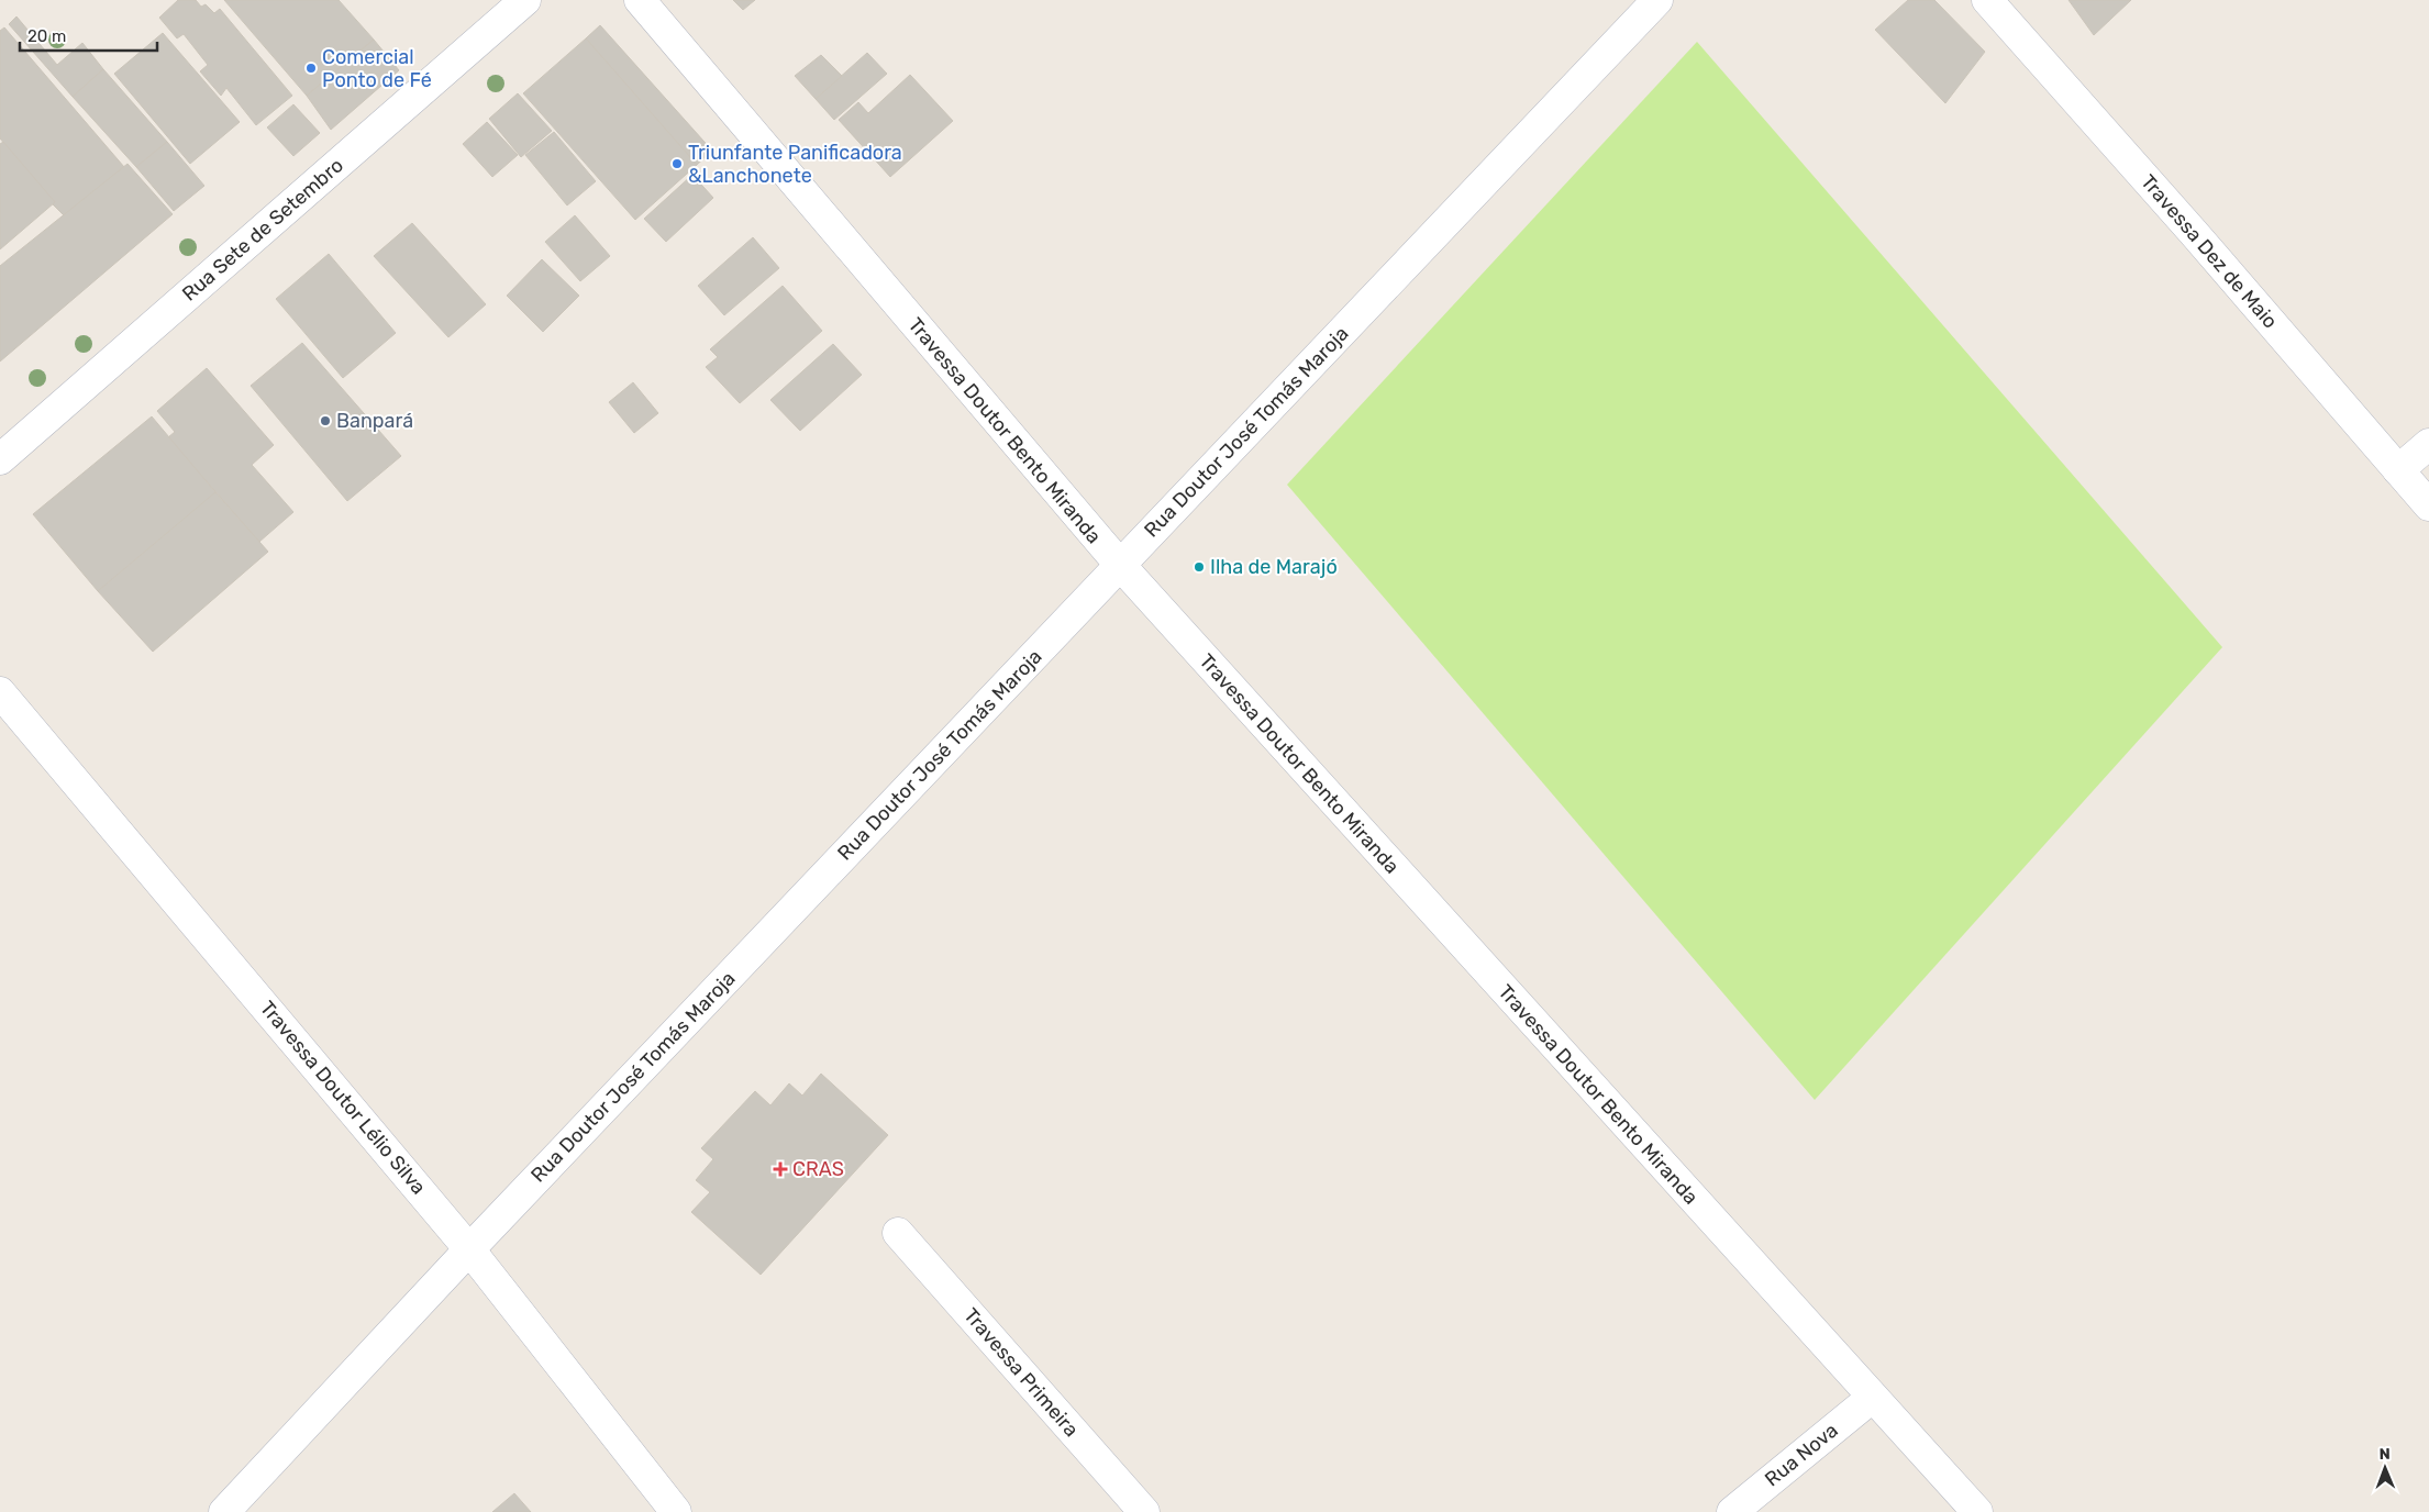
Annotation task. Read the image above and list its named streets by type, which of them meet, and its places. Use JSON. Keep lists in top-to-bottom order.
{
  "streets": {
    "street": [
      "Rua Sete de Setembro",
      "Travessa Dez de Maio",
      "Travessa Doutor Bento Miranda",
      "Rua Doutor José Tomás Maroja",
      "Travessa Doutor Lélio Silva",
      "Travessa Primeira",
      "Rua Nova"
    ]
  },
  "crossings": [
    ["Travessa Doutor Bento Miranda", "Rua Doutor José Tomás Maroja"],
    ["Travessa Doutor Bento Miranda", "Rua Nova"],
    ["Rua Doutor José Tomás Maroja", "Travessa Doutor Lélio Silva"]
  ],
  "places": {
    "other": [
      "Comercial Ponto de Fé",
      "Triunfante Panificadora &Lanchonete",
      "Banpará",
      "Ilha de Marajó"
    ],
    "health": ["CRAS"]
  },
  "scale_bar": "20 m",
  "north": "top"
}
